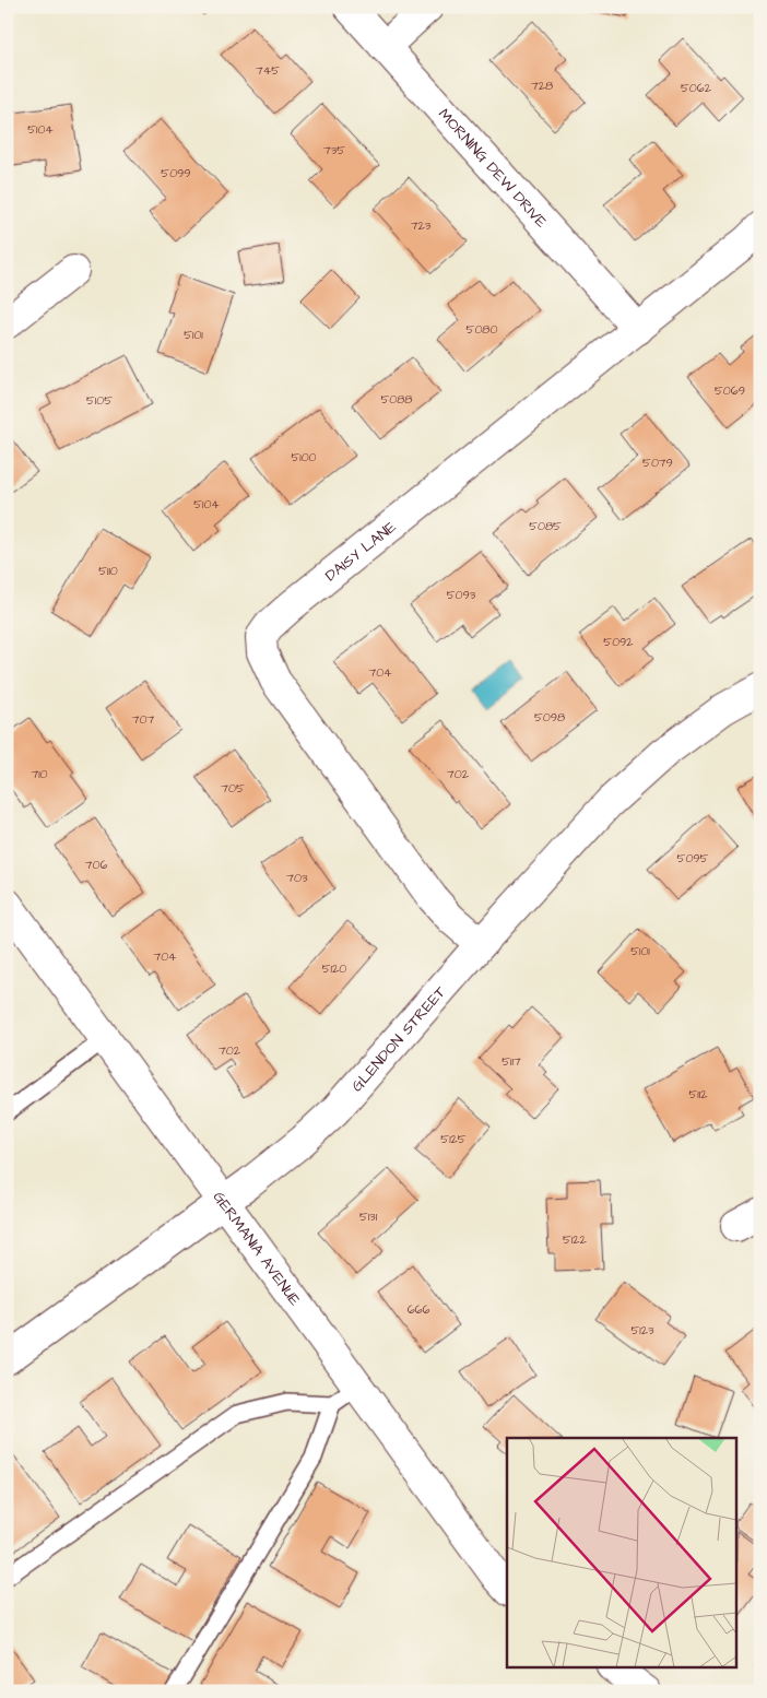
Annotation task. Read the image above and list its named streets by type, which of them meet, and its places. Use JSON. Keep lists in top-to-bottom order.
{
  "streets": {
    "street": [
      "MORNING DEW DRIVE",
      "DAISY LANE",
      "GLENDON STREET",
      "GERMANIA AVENUE"
    ]
  },
  "crossings": [
    ["MORNING DEW DRIVE", "DAISY LANE"],
    ["DAISY LANE", "GLENDON STREET"],
    ["GLENDON STREET", "GERMANIA AVENUE"]
  ],
  "house_numbers": [
    "745",
    "728",
    "5062",
    "5104",
    "735",
    "5099",
    "723",
    "5080",
    "5101",
    "5069",
    "5088",
    "5105",
    "5100",
    "5079",
    "5104",
    "5085",
    "5110",
    "5093",
    "5092",
    "704",
    "5098",
    "707",
    "710",
    "702",
    "705",
    "5095",
    "706",
    "703",
    "5101",
    "704",
    "5120",
    "702",
    "5117",
    "5112",
    "5125",
    "5131",
    "5122",
    "666",
    "5123"
  ]
}
